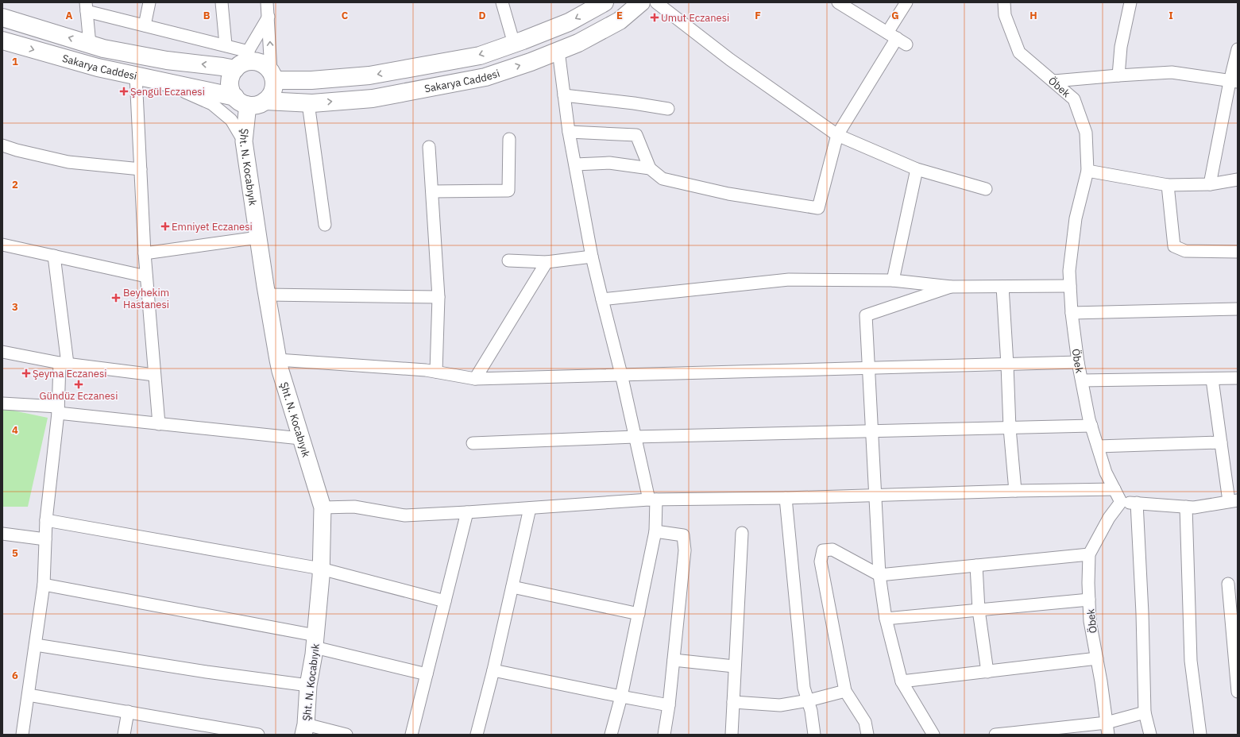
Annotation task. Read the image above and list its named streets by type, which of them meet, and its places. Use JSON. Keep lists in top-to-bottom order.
{
  "streets": {
    "main road": ["Sakarya Caddesi"],
    "street": ["Öbek", "Şht. N. Kocabıyık"]
  },
  "crossings": [
    ["Sakarya Caddesi", "Şht. N. Kocabıyık"]
  ],
  "places": {
    "health": [
      "Umut Eczanesi",
      "Şengül Eczanesi",
      "Emniyet Eczanesi",
      "Beyhekim Hastanesi",
      "Şeyma Eczanesi",
      "Gündüz Eczanesi"
    ]
  },
  "grid": {
    "columns": [
      "A",
      "B",
      "C",
      "D",
      "E",
      "F",
      "G",
      "H",
      "I"
    ],
    "rows": [
      "1",
      "2",
      "3",
      "4",
      "5",
      "6"
    ]
  }
}
